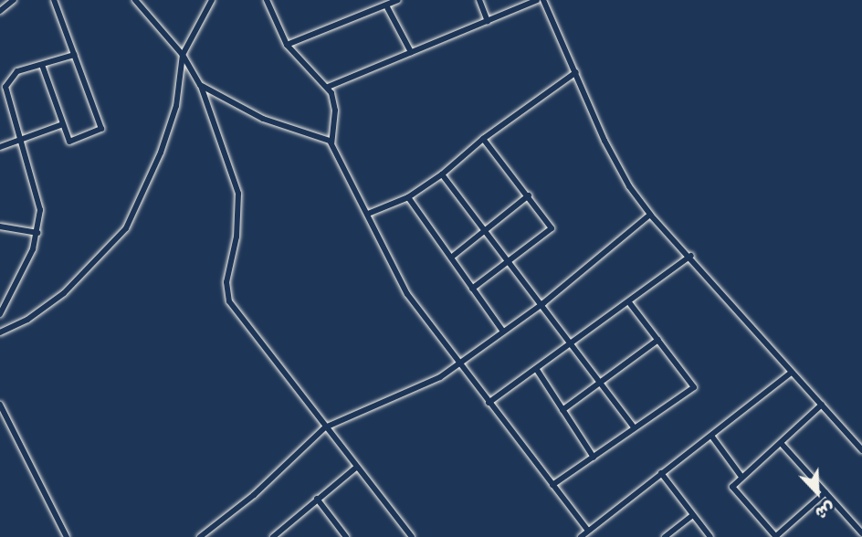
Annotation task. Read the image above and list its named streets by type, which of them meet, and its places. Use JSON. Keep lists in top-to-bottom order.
{
  "north": "bottom right"
}
